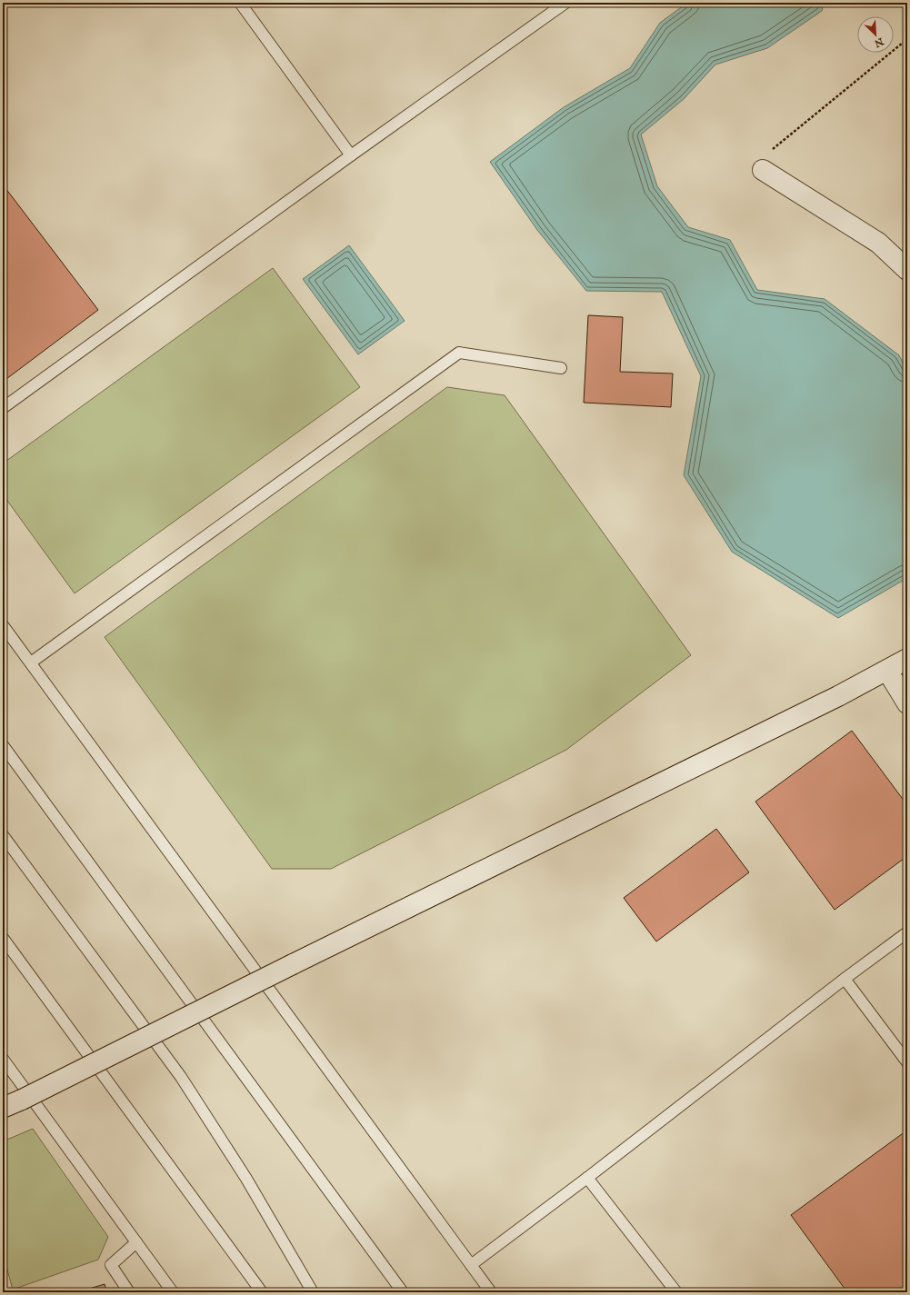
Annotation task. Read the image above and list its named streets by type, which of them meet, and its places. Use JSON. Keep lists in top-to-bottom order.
{
  "north": "bottom right"
}
